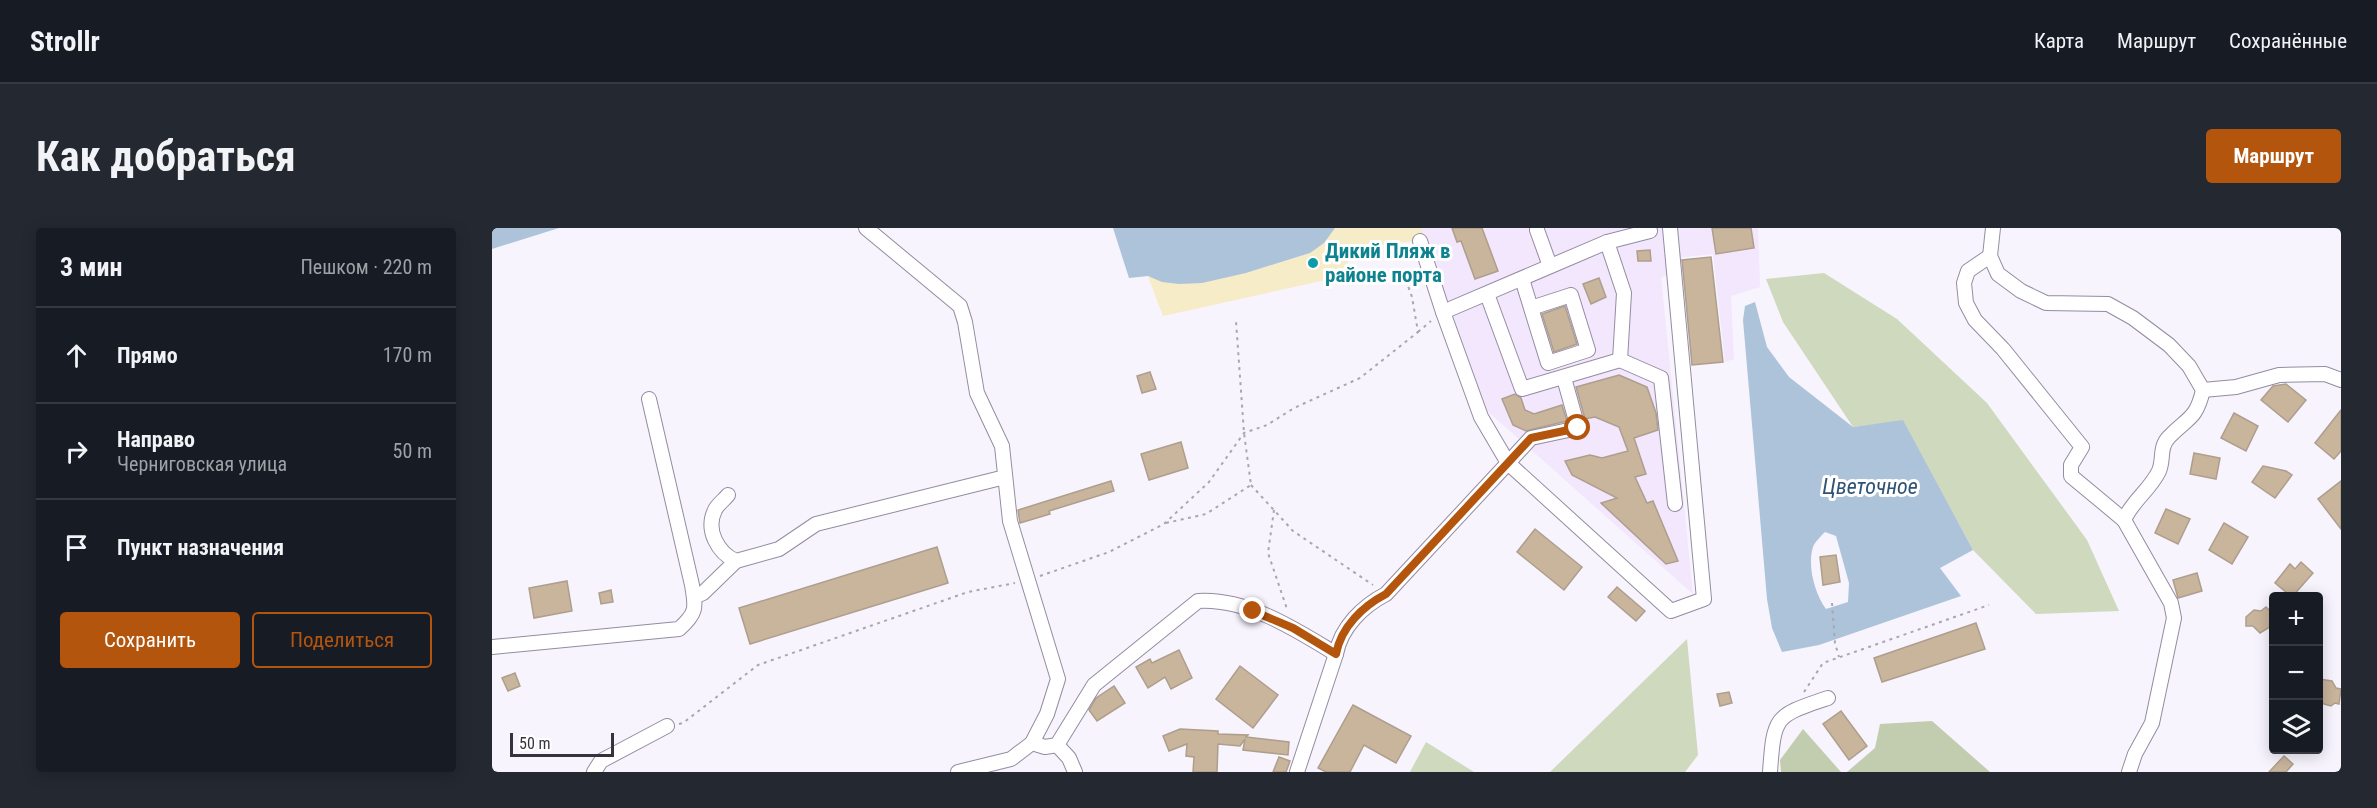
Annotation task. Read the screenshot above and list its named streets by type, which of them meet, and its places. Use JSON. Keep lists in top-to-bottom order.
{
  "water": ["Цветочное"],
  "places": ["Дикий Пляж в районе порта"],
  "scale_bar": "50 m",
  "page": {
    "header": "Strollr",
    "nav": ["Карта", "Маршрут", "Сохранённые"],
    "buttons": [
      "Маршрут",
      ["Сохранить", "Поделиться"]
    ],
    "title": "Как добраться",
    "heading": ["3 мин", "Пешком · 220 m"],
    "list": [
      ["Прямо", "170 m"],
      ["Направо", "Черниговская улица", "50 m"],
      "Пункт назначения"
    ],
    "map_buttons": ["+", "−"],
    "scale": "50 m"
  }
}
